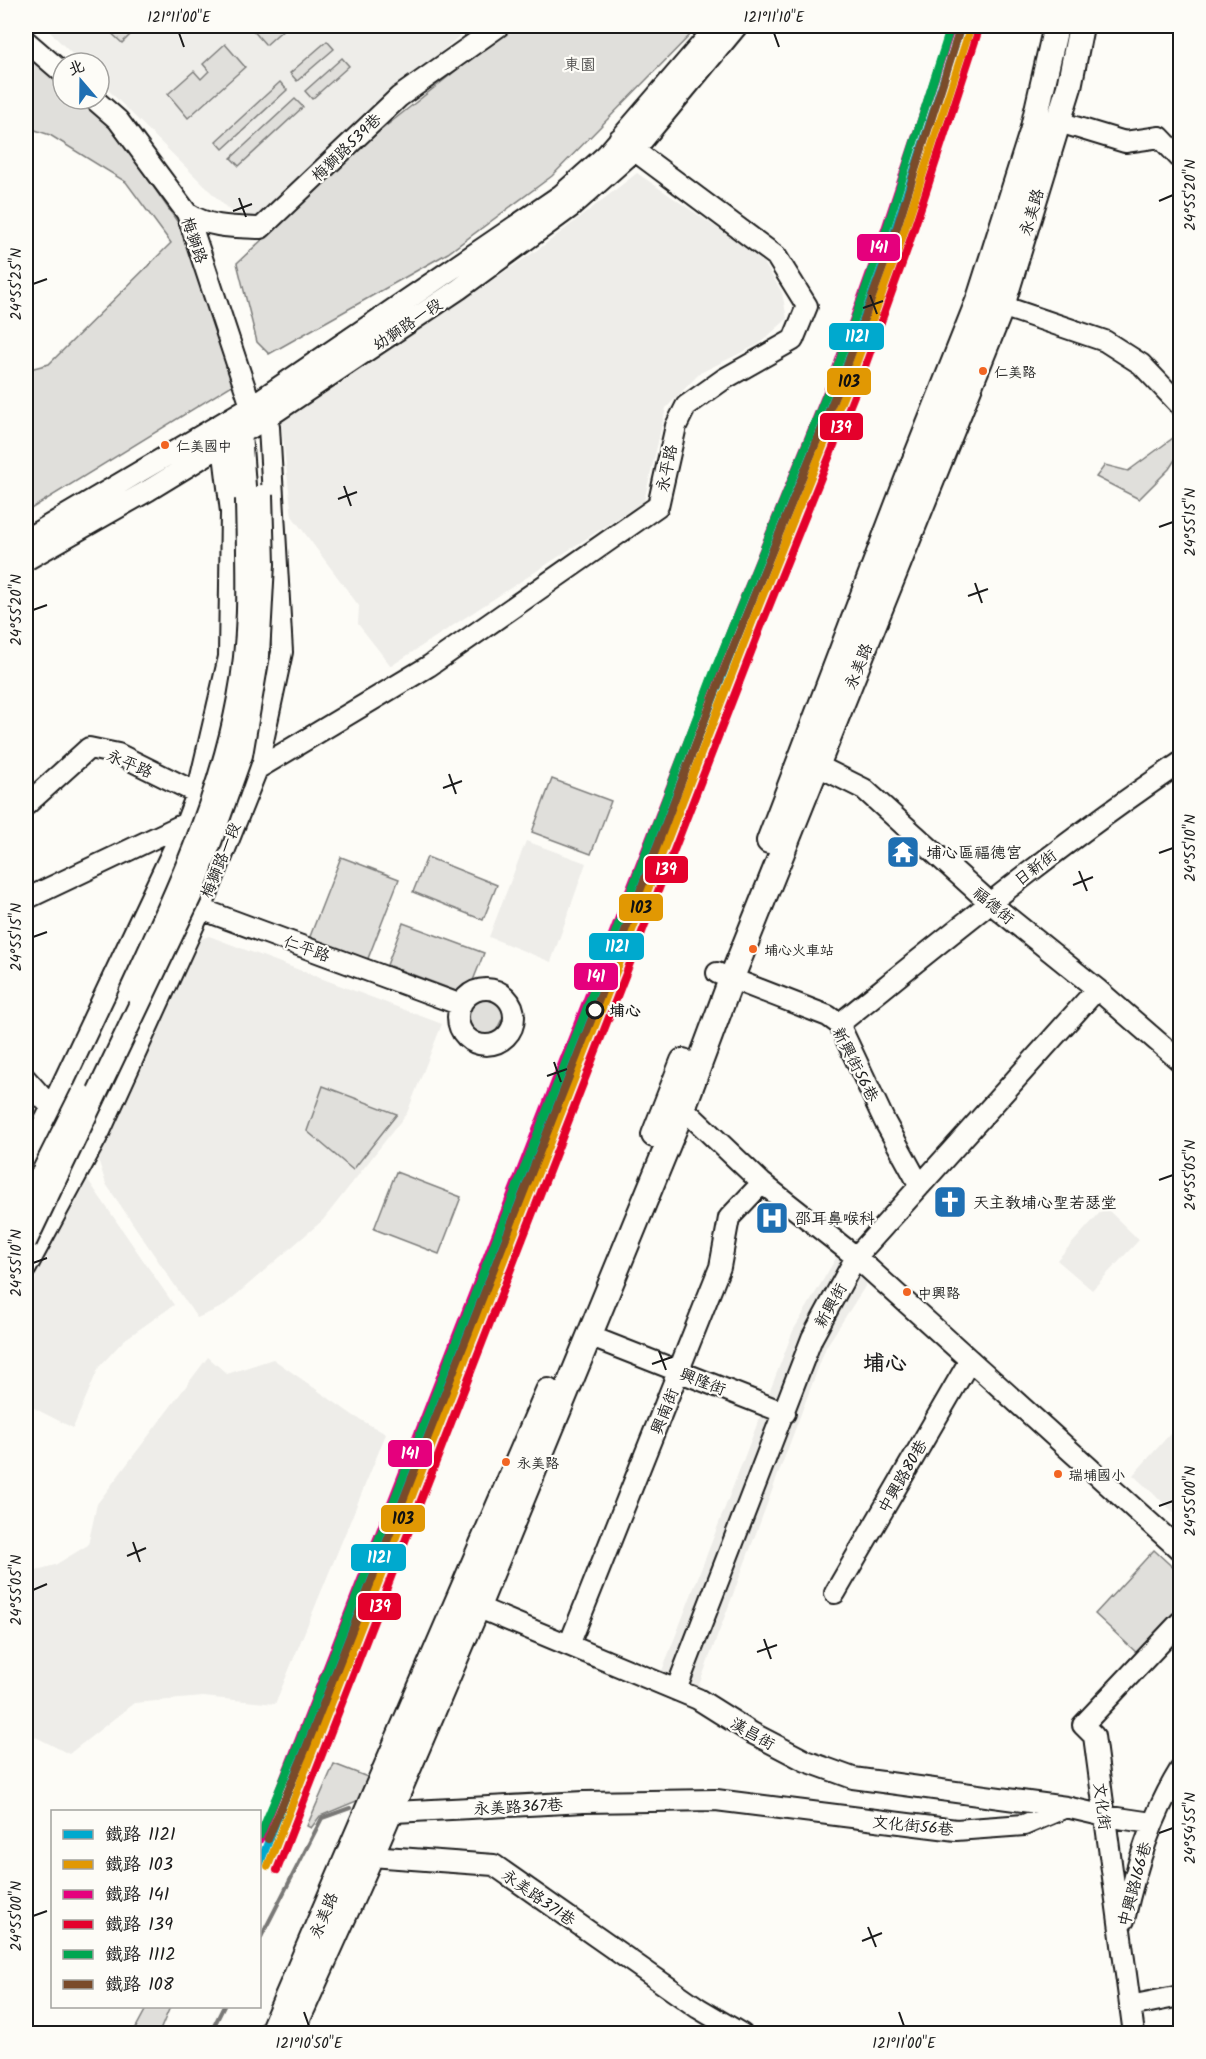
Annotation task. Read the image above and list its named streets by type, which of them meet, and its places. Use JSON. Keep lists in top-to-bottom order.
{
  "streets": {
    "main road": ["永美路"],
    "street": [
      "梅獅路539巷",
      "梅獅路",
      "幼獅路一段",
      "永平路",
      "梅獅路一段",
      "日新街",
      "福德街",
      "仁平路",
      "新興街56巷",
      "新興街",
      "興隆街",
      "興南街",
      "中興路80巷",
      "漢昌街",
      "永美路367巷",
      "文化街",
      "文化街56巷",
      "中興路166巷",
      "永美路371巷"
    ]
  },
  "crossings": [
    ["梅獅路539巷", "梅獅路"],
    ["永美路", "福德街"],
    ["永美路", "新興街56巷"],
    ["永美路", "興隆街"],
    ["永美路", "漢昌街"],
    ["永美路", "永美路367巷"],
    ["永美路", "永美路371巷"],
    ["梅獅路", "幼獅路一段"],
    ["梅獅路", "梅獅路一段"],
    ["幼獅路一段", "永平路"],
    ["幼獅路一段", "梅獅路一段"],
    ["永平路", "梅獅路一段"],
    ["梅獅路一段", "仁平路"],
    ["日新街", "福德街"],
    ["日新街", "新興街56巷"],
    ["福德街", "新興街"],
    ["新興街56巷", "新興街"],
    ["新興街", "興隆街"],
    ["新興街", "漢昌街"],
    ["興隆街", "興南街"],
    ["興南街", "漢昌街"],
    ["漢昌街", "文化街56巷"],
    ["永美路367巷", "文化街56巷"],
    ["文化街", "中興路166巷"]
  ],
  "districts": ["埔心"],
  "parks": ["東園"],
  "places": {
    "other": [
      "仁美路",
      "仁美國中",
      "埔心火車站",
      "埔心",
      "中興路",
      "永美路",
      "瑞埔國小"
    ],
    "temple": ["埔心區福德宮"],
    "church": ["天主教埔心聖若瑟堂"],
    "hospital": ["邵耳鼻喉科"]
  },
  "lines": [
    "rail line 1121",
    "rail line 141",
    "rail line 1112",
    "rail line 103",
    "rail line 108",
    "rail line 139"
  ],
  "legend": [
    "鐵路 1121",
    "鐵路 103",
    "鐵路 141",
    "鐵路 139",
    "鐵路 1112",
    "鐵路 108"
  ],
  "north": "top",
  "coordinates": [
    "121°11'00\"E",
    "121°11'10\"E",
    "24°55'20\"N",
    "24°55'25\"N",
    "24°55'15\"N",
    "24°55'10\"N",
    "24°55'05\"N",
    "24°55'00\"N",
    "24°54'55\"N",
    "121°10'50\"E"
  ]
}
